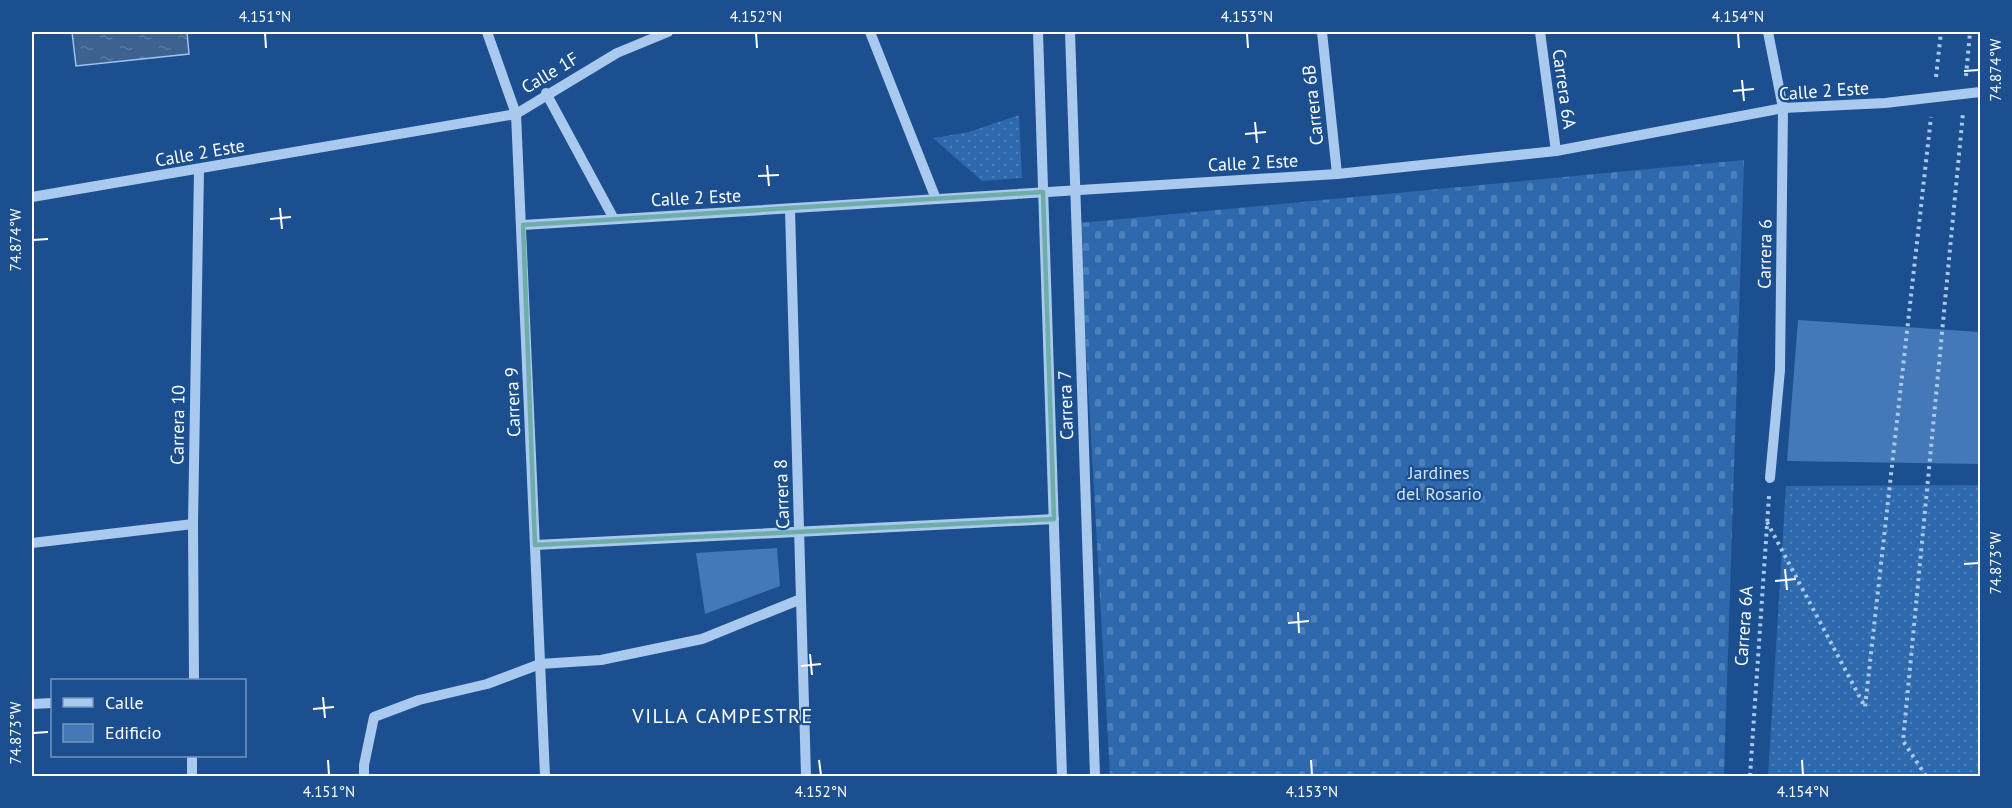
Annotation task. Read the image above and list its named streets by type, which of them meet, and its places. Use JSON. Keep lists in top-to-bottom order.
{
  "streets": {
    "street": [
      "Calle 1F",
      "Carrera 6A",
      "Calle 2 Este",
      "Carrera 6B",
      "Carrera 6",
      "Carrera 9",
      "Carrera 7",
      "Carrera 10",
      "Carrera 8"
    ]
  },
  "crossings": [
    ["Calle 1F", "Calle 2 Este"],
    ["Calle 1F", "Carrera 9"],
    ["Carrera 6A", "Calle 2 Este"],
    ["Carrera 6A", "Carrera 6"],
    ["Calle 2 Este", "Carrera 6B"],
    ["Calle 2 Este", "Carrera 6"],
    ["Calle 2 Este", "Carrera 9"],
    ["Calle 2 Este", "Carrera 7"],
    ["Calle 2 Este", "Carrera 10"],
    ["Calle 2 Este", "Carrera 8"]
  ],
  "districts": ["VILLA CAMPESTRE"],
  "parks": ["Jardines del Rosario"],
  "legend": ["Calle", "Edificio"],
  "coordinates": [
    "4.151°N",
    "4.152°N",
    "4.153°N",
    "4.154°N",
    "74.874°W",
    "74.873°W"
  ]
}
